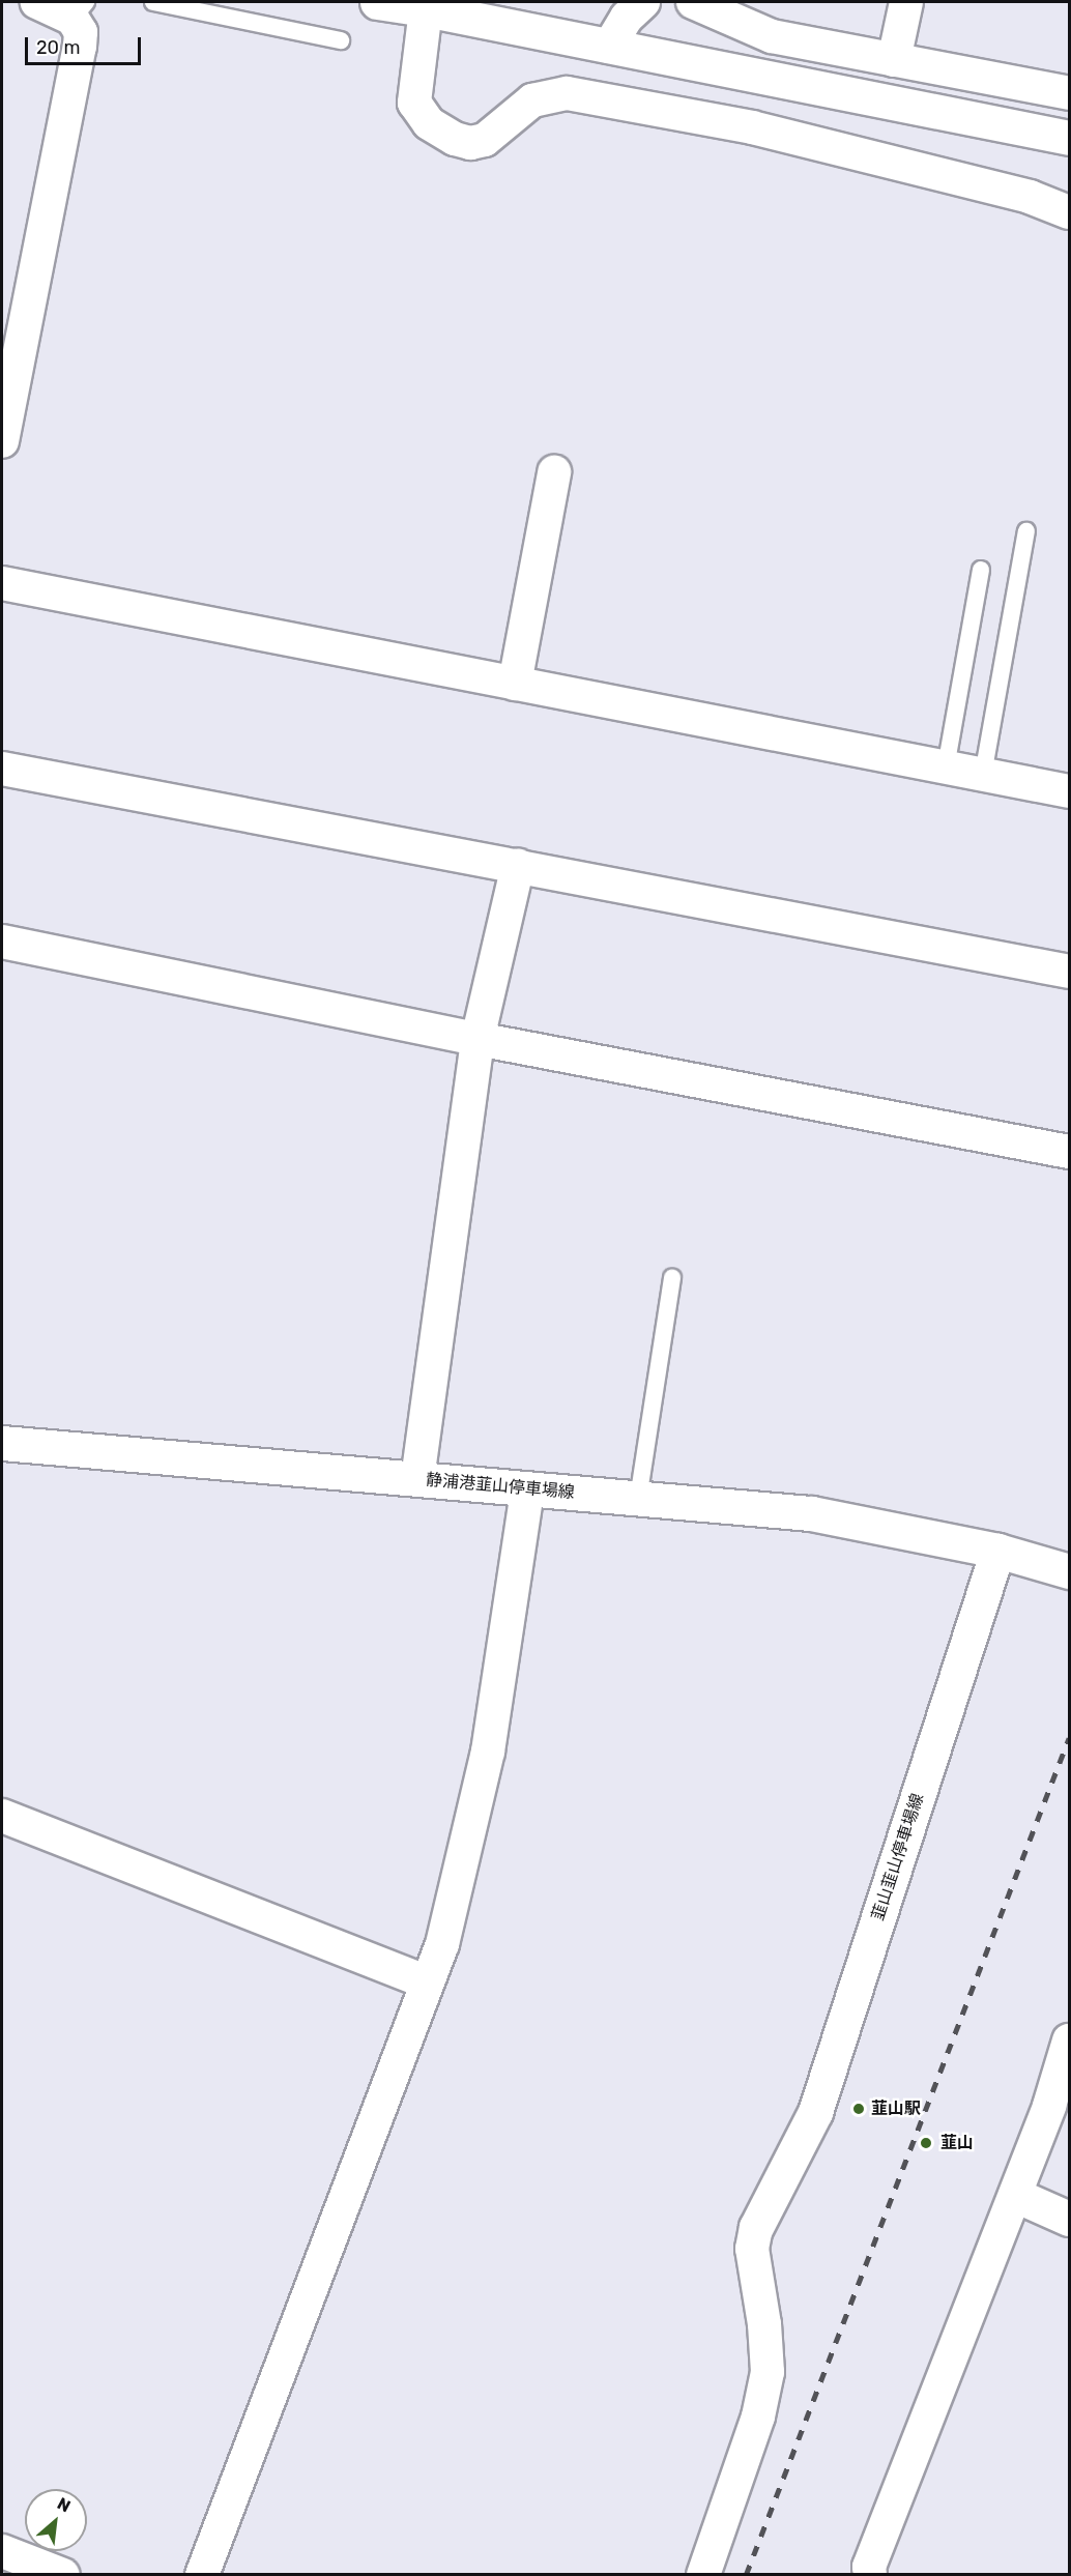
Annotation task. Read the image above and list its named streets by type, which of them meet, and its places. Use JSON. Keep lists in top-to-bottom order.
{
  "streets": {
    "main road": ["静浦港韮山停車場線", "韮山韮山停車場線"]
  },
  "crossings": [
    ["静浦港韮山停車場線", "韮山韮山停車場線"]
  ],
  "places": ["韮山駅", "韮山"],
  "scale_bar": "20 m",
  "north": "top right"
}
